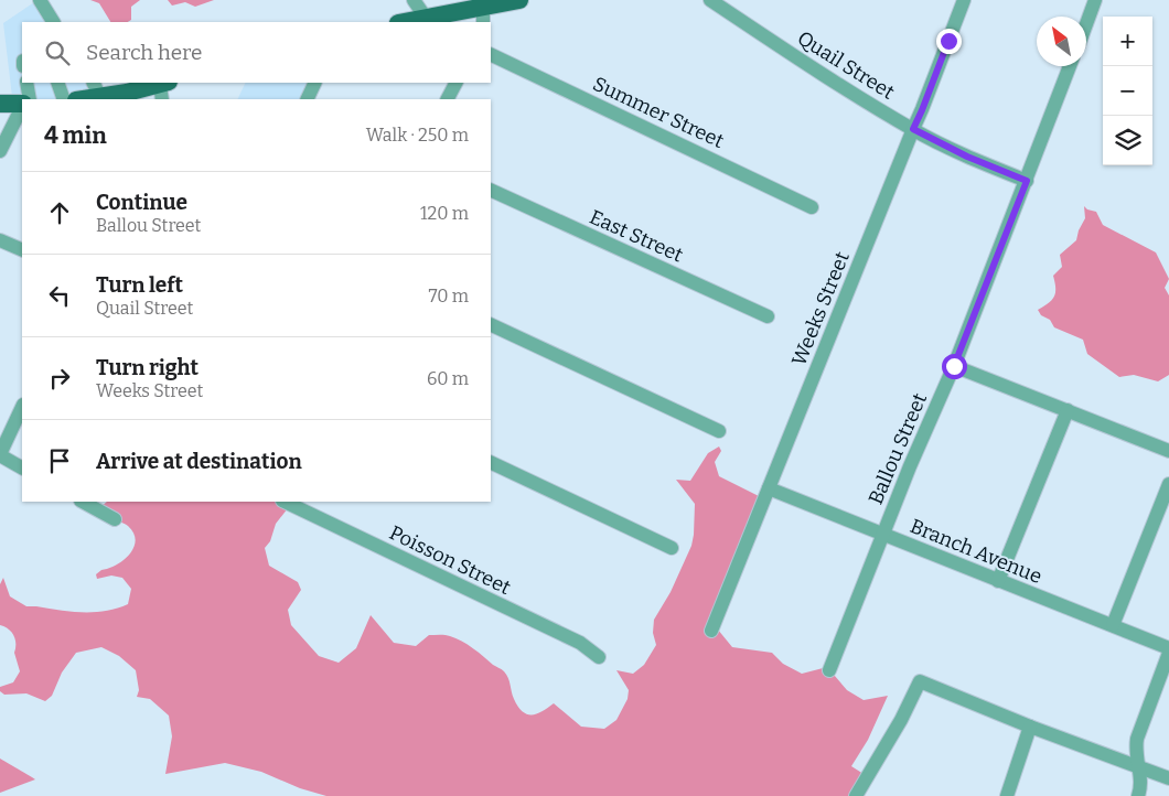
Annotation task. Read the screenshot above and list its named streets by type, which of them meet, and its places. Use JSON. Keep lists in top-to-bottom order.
{
  "streets": {
    "street": [
      "Quail Street",
      "Summer Street",
      "East Street",
      "Weeks Street",
      "Ballou Street",
      "Branch Avenue",
      "Poisson Street"
    ]
  },
  "crossings": [
    ["Quail Street", "Weeks Street"],
    ["Quail Street", "Ballou Street"],
    ["Weeks Street", "Branch Avenue"],
    ["Ballou Street", "Branch Avenue"]
  ],
  "north": "top left",
  "page": {
    "map_buttons": ["+", "−"],
    "search": "Search here",
    "heading": ["4 min", "Walk · 250 m"],
    "list": [
      ["Continue", "Ballou Street", "120 m"],
      ["Turn left", "Quail Street", "70 m"],
      ["Turn right", "Weeks Street", "60 m"],
      "Arrive at destination"
    ]
  }
}
